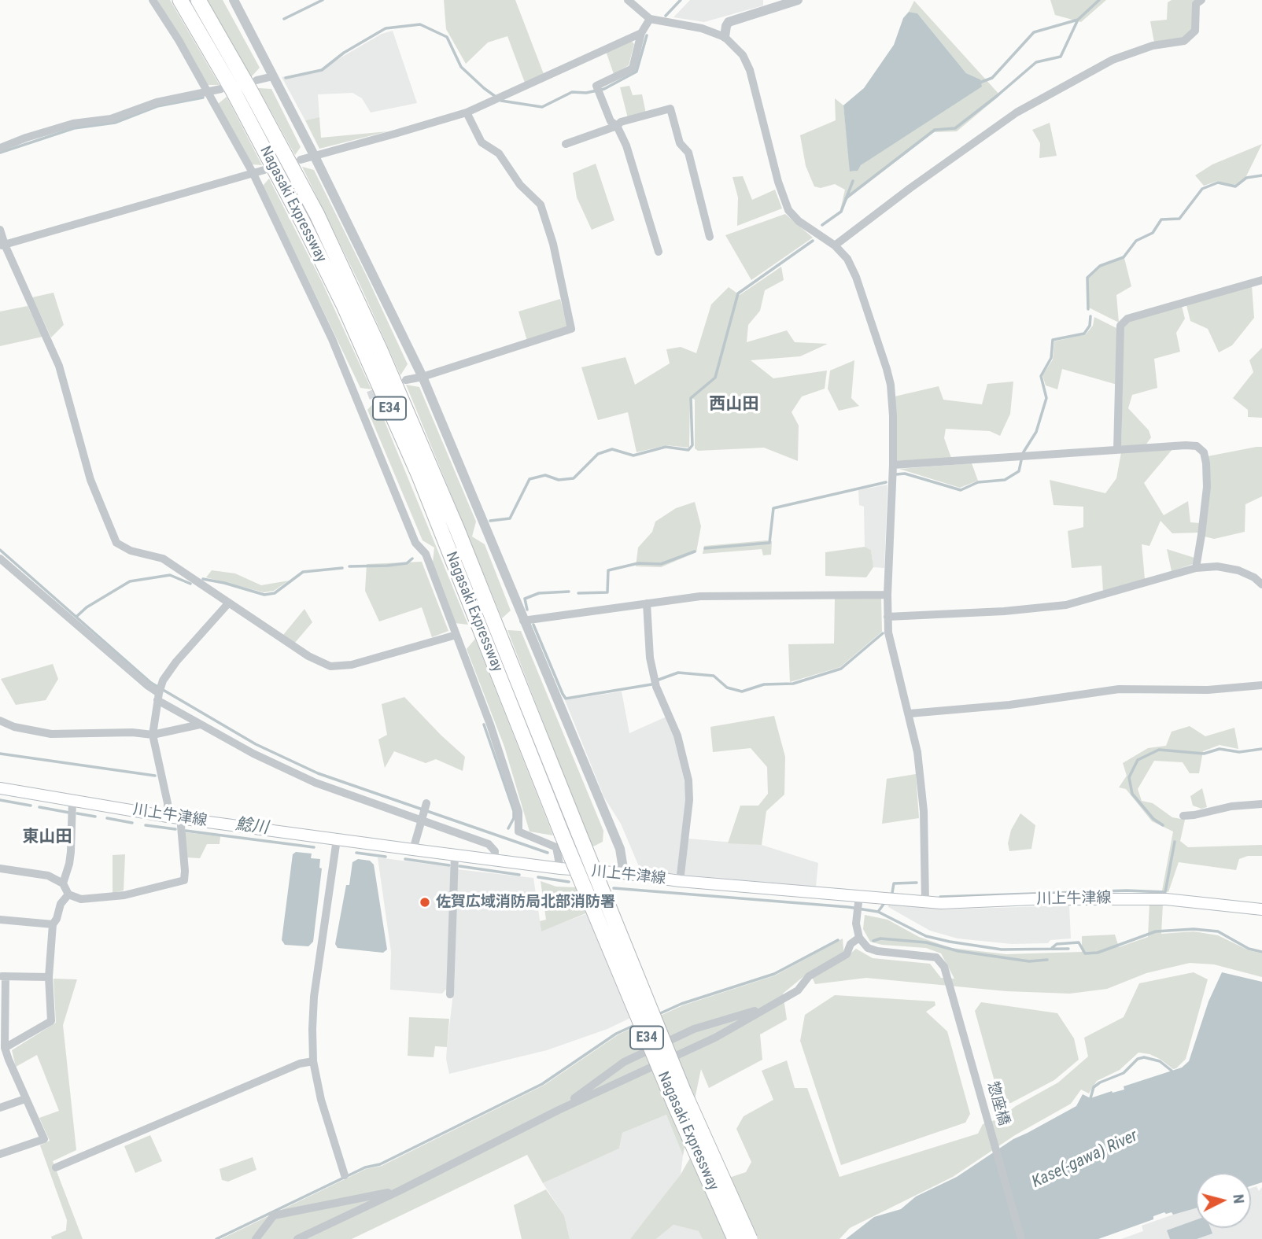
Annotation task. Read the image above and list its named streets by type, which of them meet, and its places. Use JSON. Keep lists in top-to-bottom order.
{
  "streets": {
    "highway": ["Nagasaki Expressway", "E34"],
    "main road": ["川上牛津線"],
    "street": ["惣座橋"]
  },
  "districts": ["西山田", "東山田"],
  "water": ["鯰川", "Kase(-gawa) River"],
  "places": ["佐賀広域消防局北部消防署"],
  "north": "right"
}
